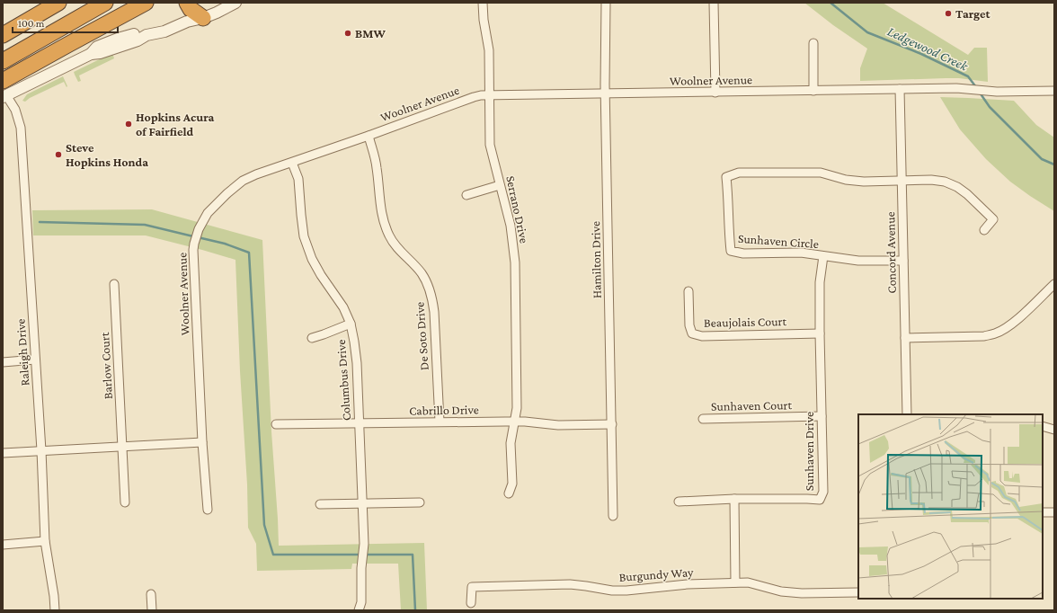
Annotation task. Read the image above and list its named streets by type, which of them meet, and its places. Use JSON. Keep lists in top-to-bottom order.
{
  "streets": {
    "street": [
      "Woolner Avenue",
      "Serrano Drive",
      "Sunhaven Circle",
      "Concord Avenue",
      "Hamilton Drive",
      "Beaujolais Court",
      "De Soto Drive",
      "Raleigh Drive",
      "Barlow Court",
      "Columbus Drive",
      "Sunhaven Court",
      "Cabrillo Drive",
      "Sunhaven Drive",
      "Burgundy Way"
    ]
  },
  "crossings": [
    ["Woolner Avenue", "Serrano Drive"],
    ["Woolner Avenue", "Concord Avenue"],
    ["Woolner Avenue", "Hamilton Drive"],
    ["Woolner Avenue", "De Soto Drive"],
    ["Woolner Avenue", "Columbus Drive"],
    ["Serrano Drive", "Cabrillo Drive"],
    ["Sunhaven Circle", "Concord Avenue"],
    ["Sunhaven Circle", "Sunhaven Drive"],
    ["Hamilton Drive", "Cabrillo Drive"],
    ["Beaujolais Court", "Sunhaven Drive"],
    ["De Soto Drive", "Cabrillo Drive"],
    ["Columbus Drive", "Cabrillo Drive"],
    ["Sunhaven Court", "Sunhaven Drive"]
  ],
  "water": ["Ledgewood Creek"],
  "places": [
    "Target",
    "BMW",
    "Hopkins Acura of Fairfield",
    "Steve Hopkins Honda"
  ],
  "scale_bar": "100 m"
}
